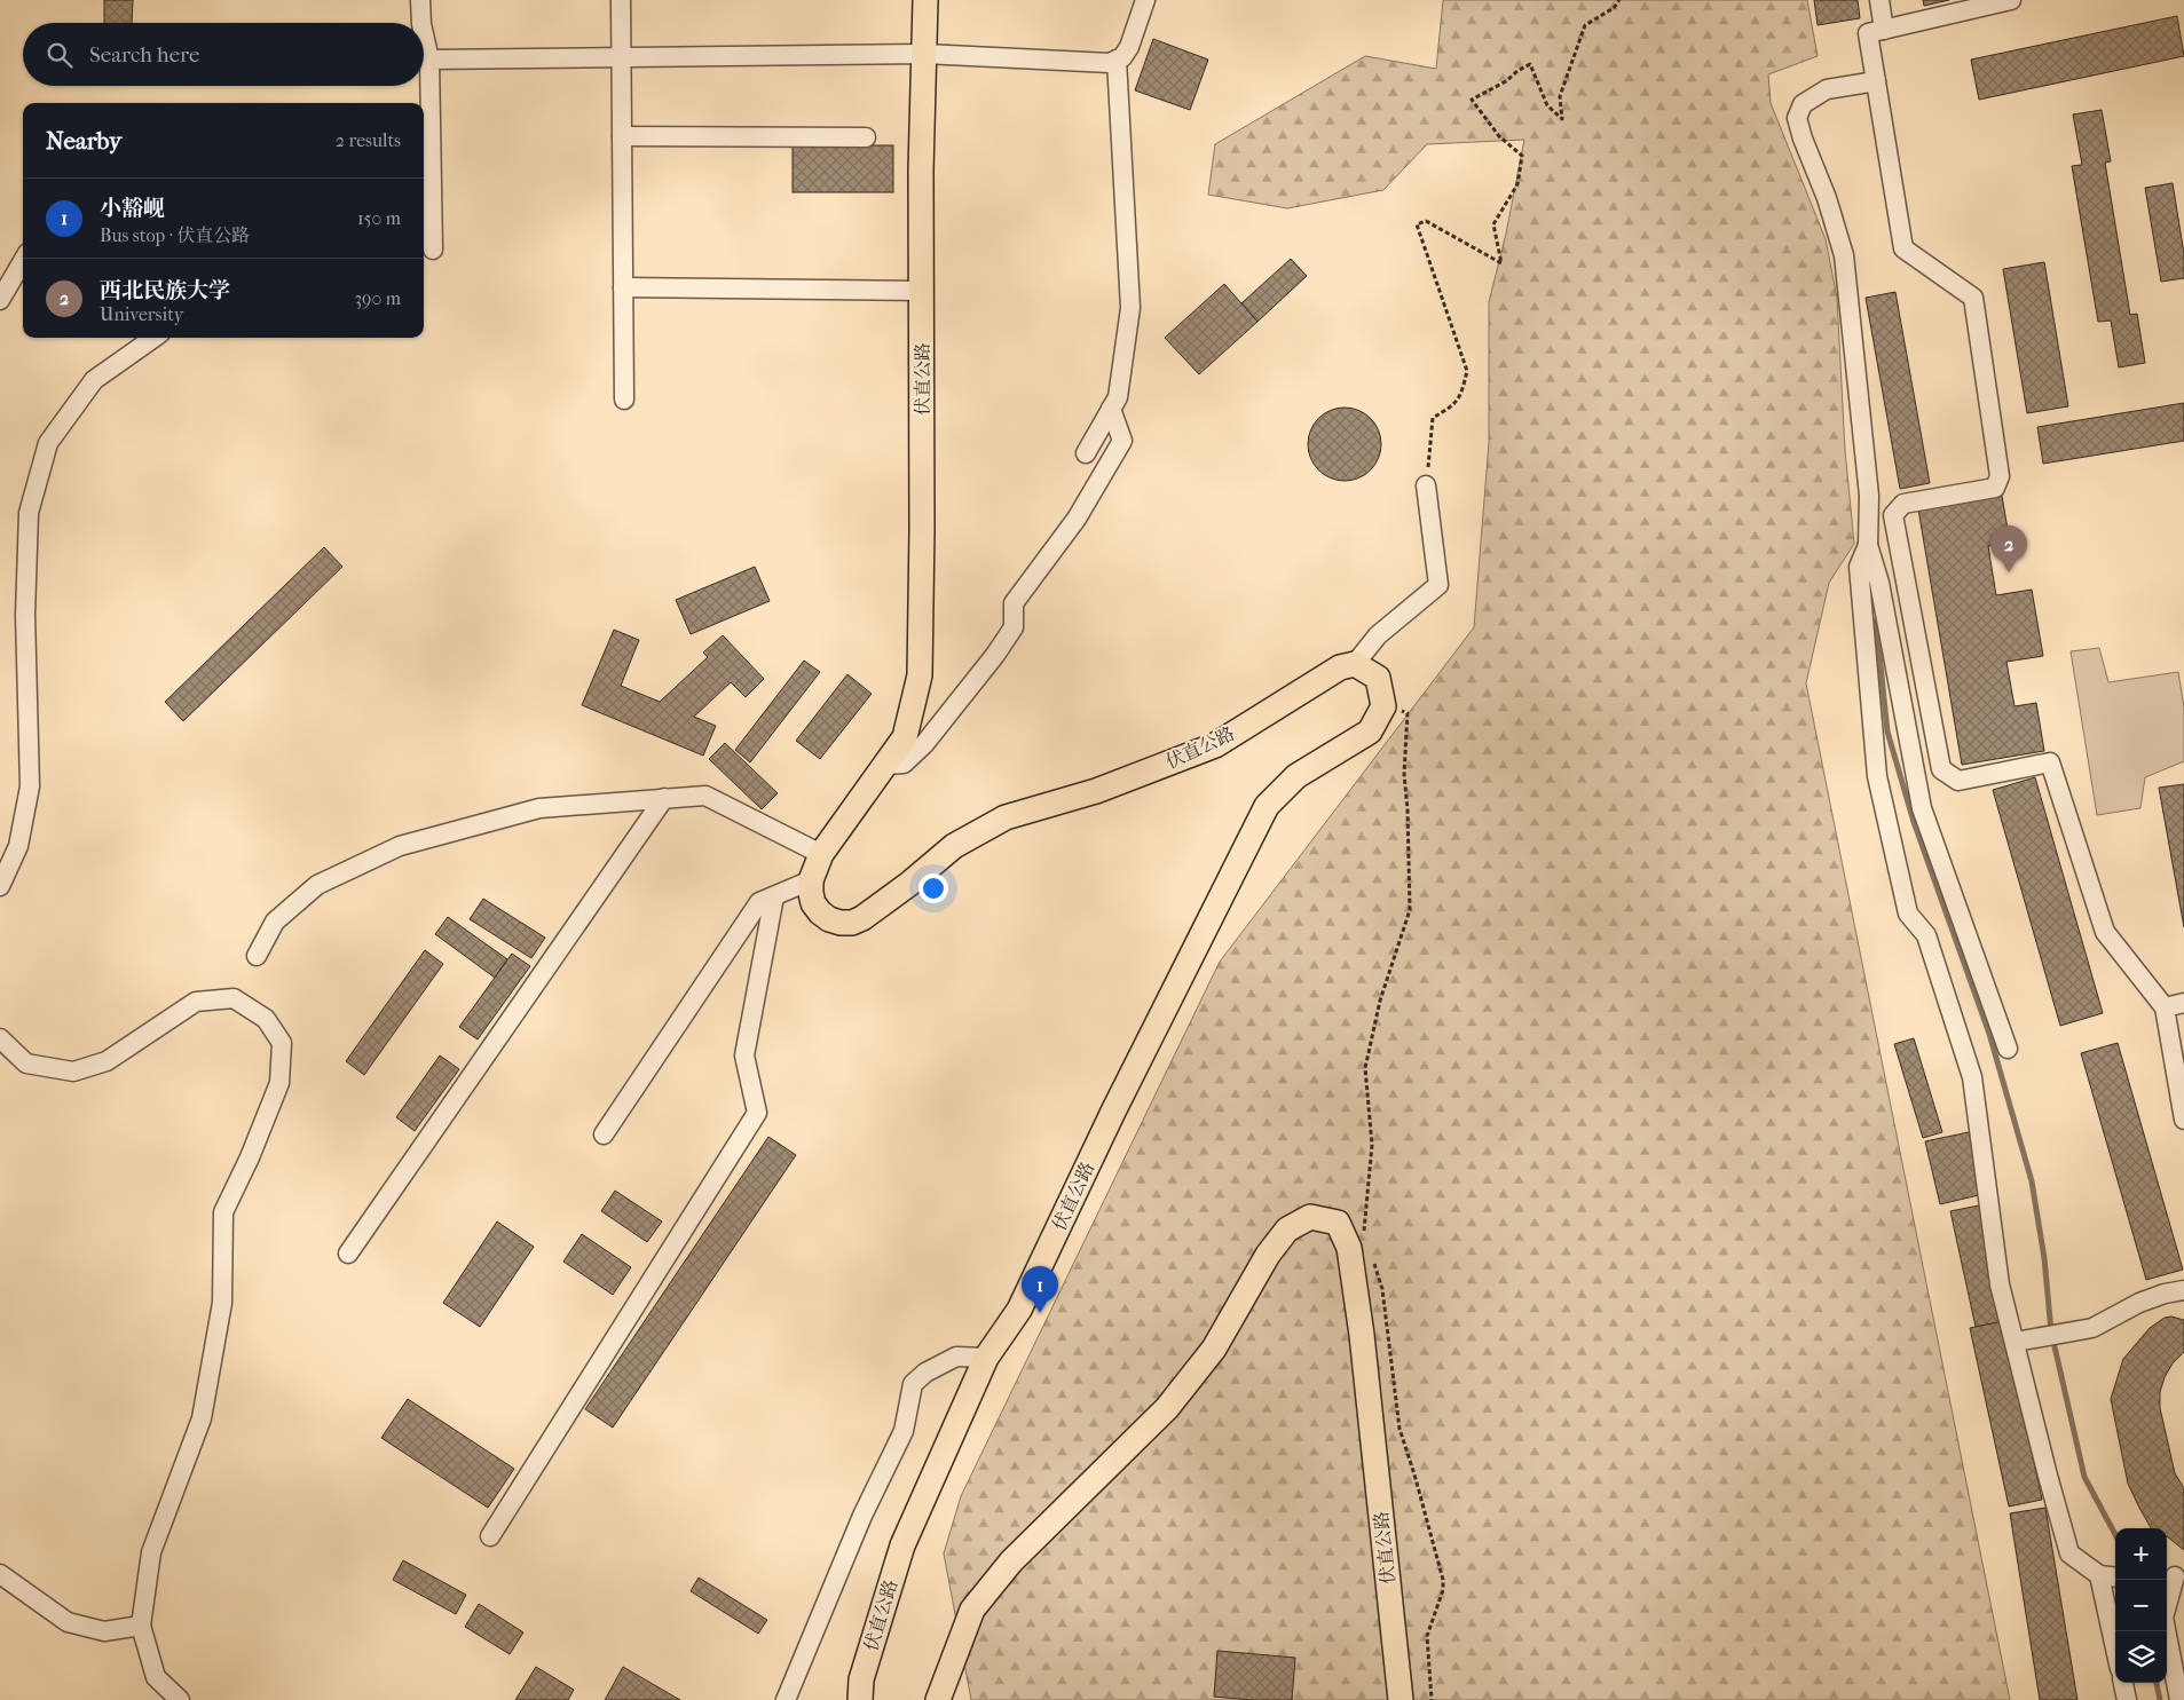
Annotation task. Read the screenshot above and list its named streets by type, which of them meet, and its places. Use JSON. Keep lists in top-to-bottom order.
{
  "streets": {
    "main road": ["伏直公路"]
  },
  "page": {
    "search": "Search here",
    "heading": ["Nearby", "2 results"],
    "list": [
      {
        "mark": "1",
        "name": "小豁岘",
        "note": "Bus stop · 伏直公路",
        "value": "150 m"
      },
      {
        "mark": "2",
        "name": "西北民族大学",
        "note": "University",
        "value": "390 m"
      }
    ],
    "pins": ["2", "1"],
    "map_buttons": ["+", "−"]
  }
}
